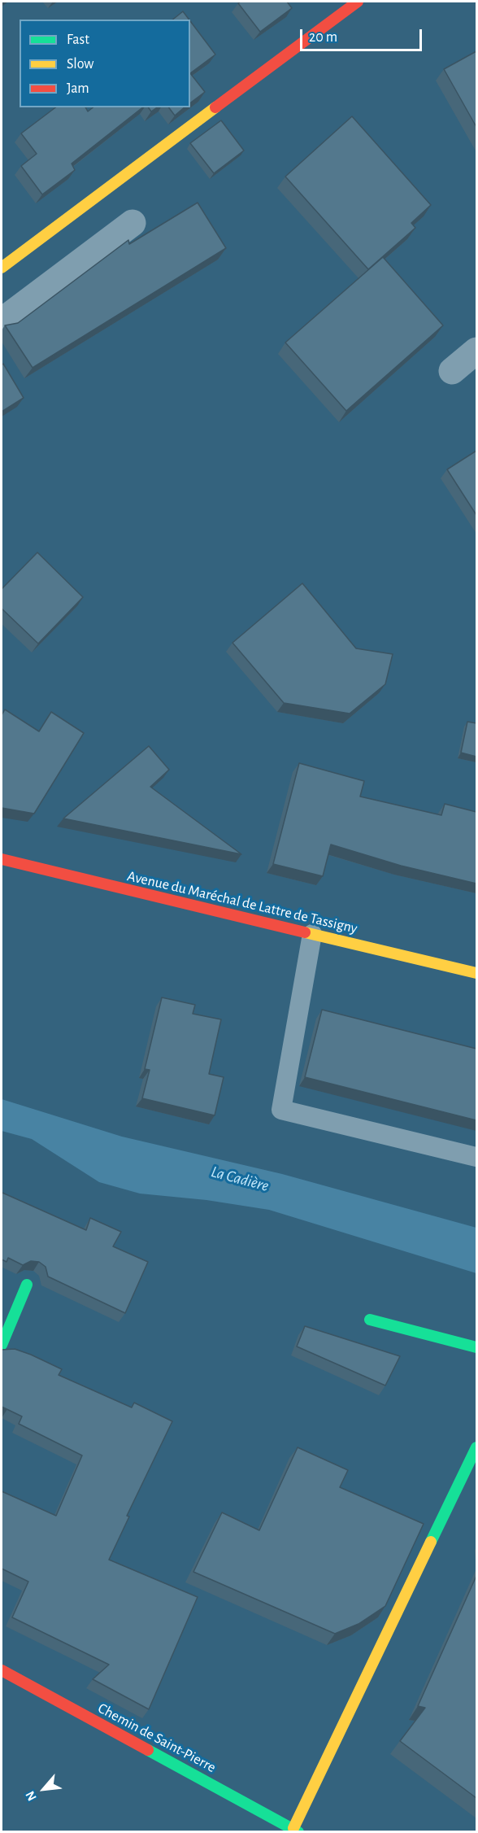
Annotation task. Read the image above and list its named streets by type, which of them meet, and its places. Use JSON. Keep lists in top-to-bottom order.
{
  "streets": {
    "street": ["Avenue du Maréchal de Lattre de Tassigny", "Chemin de Saint-Pierre"]
  },
  "water": ["La Cadière"],
  "legend": ["Fast", "Slow", "Jam"],
  "scale_bar": "20 m",
  "north": "bottom left"
}
